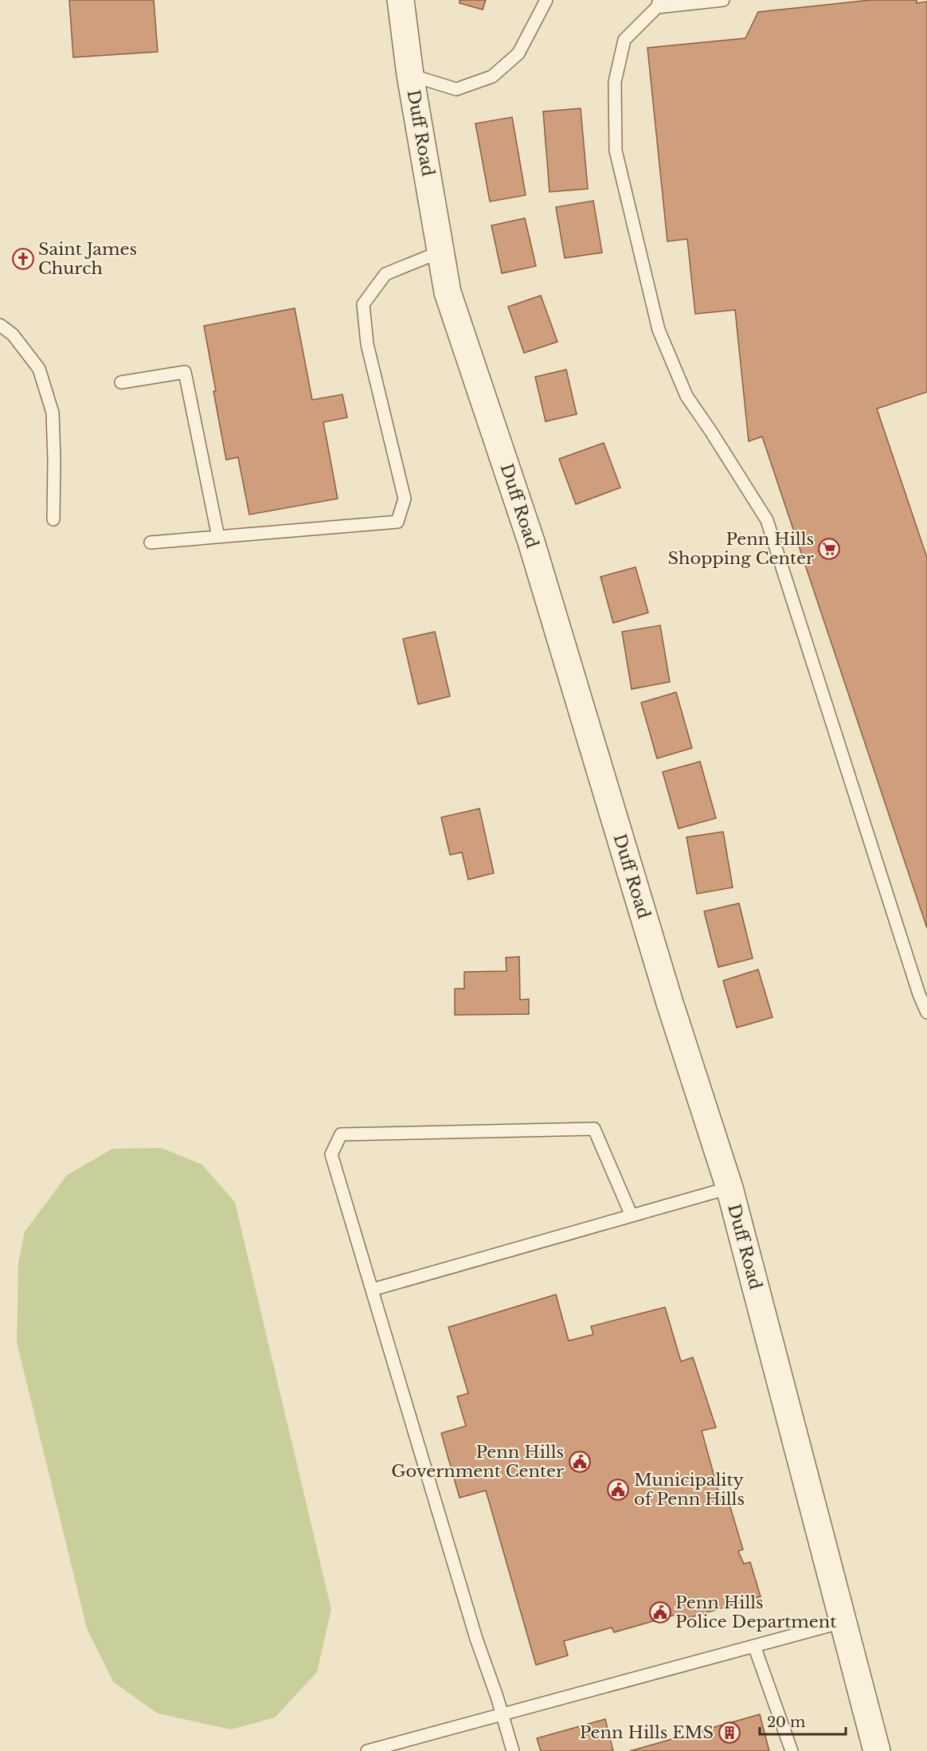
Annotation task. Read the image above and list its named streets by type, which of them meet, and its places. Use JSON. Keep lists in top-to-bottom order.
{
  "streets": {
    "street": ["Duff Road"]
  },
  "places": {
    "church": ["Saint James Church"],
    "supermarket": ["Penn Hills Shopping Center"],
    "public building": ["Penn Hills Government Center", "Municipality of Penn Hills", "Penn Hills Police Department"],
    "building": ["Penn Hills EMS"]
  },
  "scale_bar": "20 m"
}
